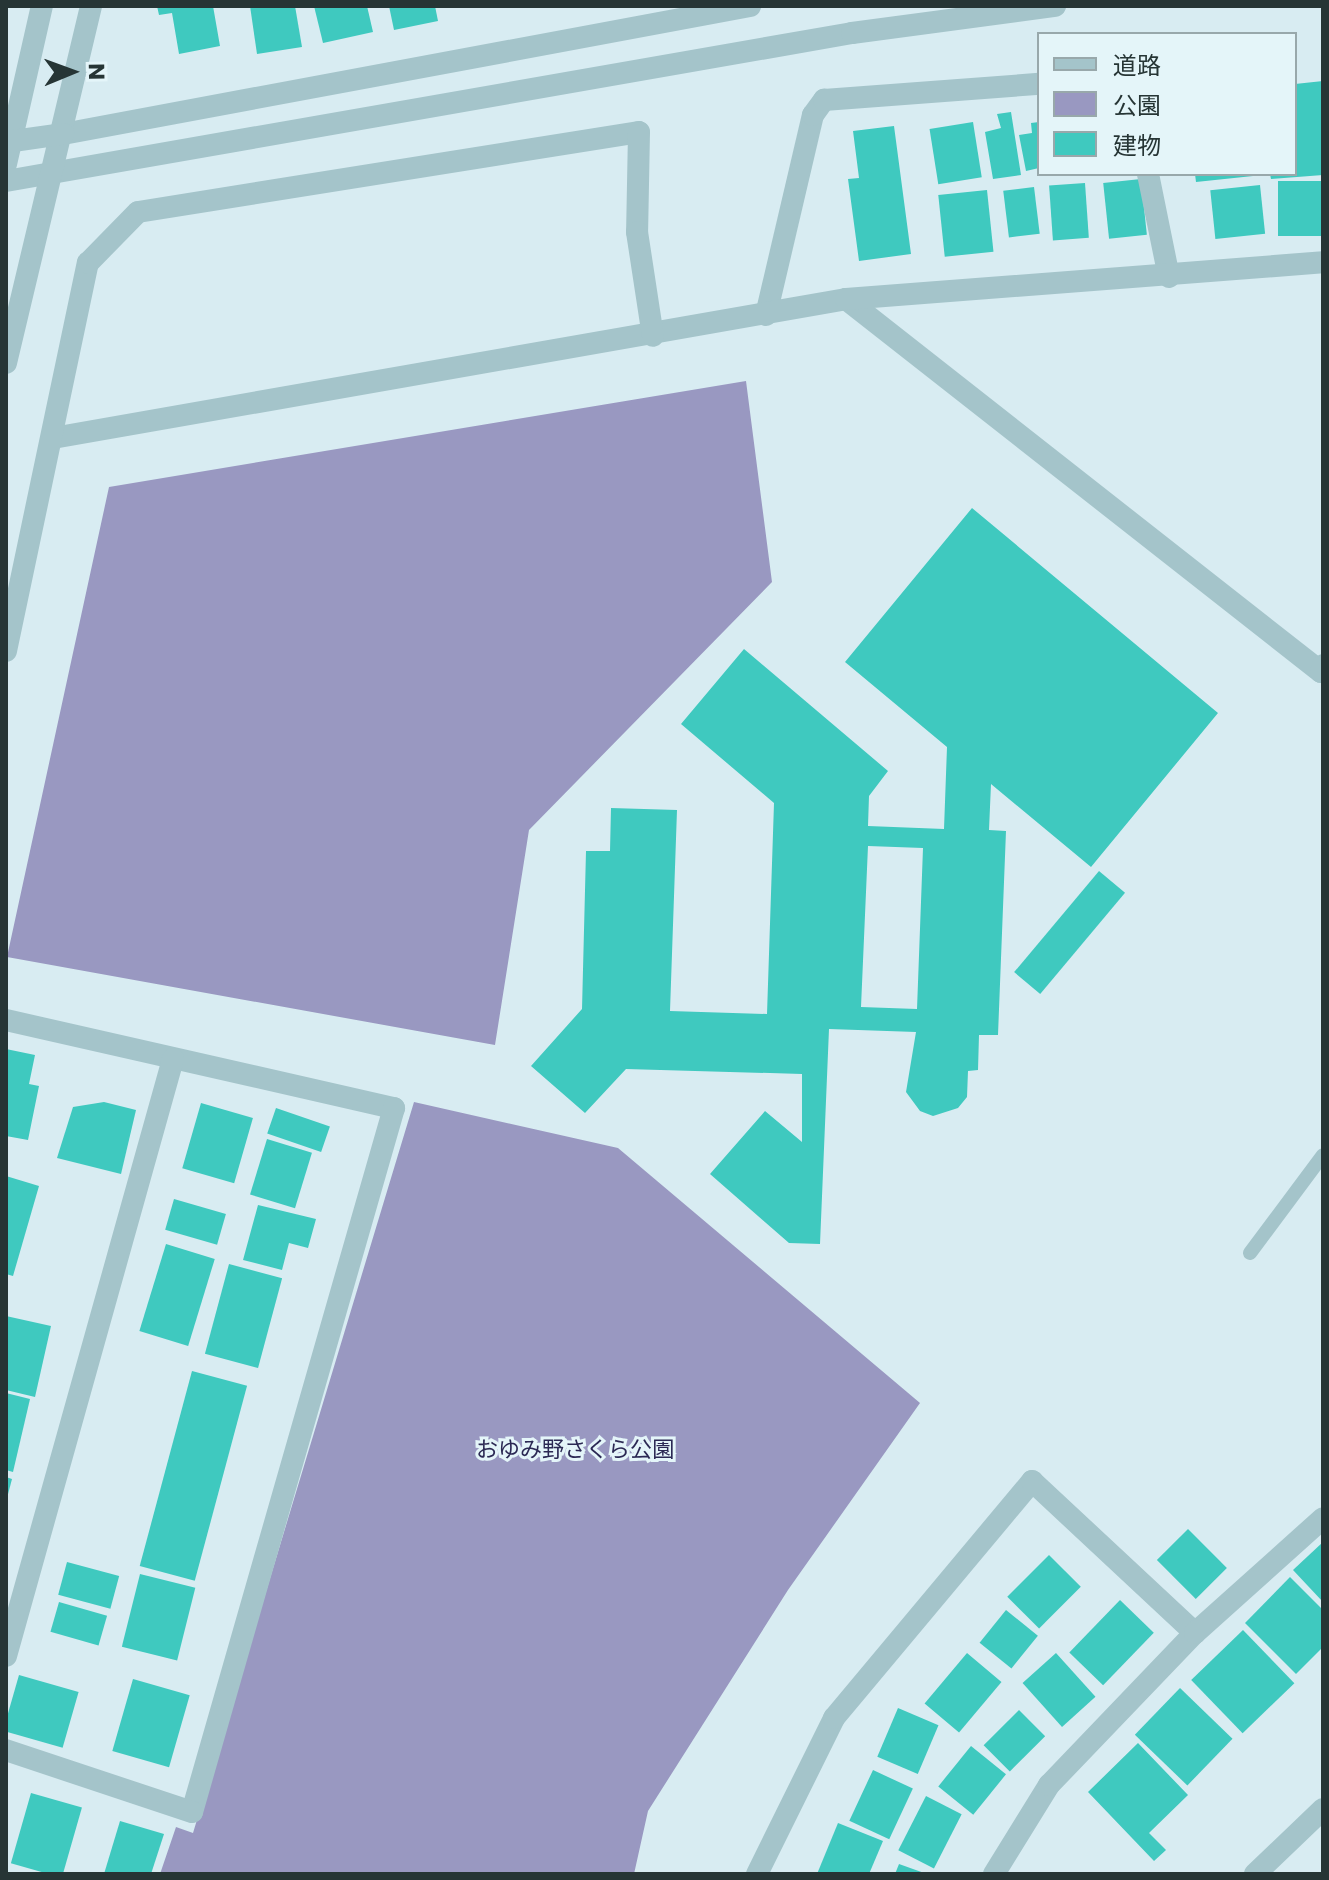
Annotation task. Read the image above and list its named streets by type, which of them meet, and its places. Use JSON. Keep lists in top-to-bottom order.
{
  "parks": ["おゆみ野さくら公園"],
  "legend": ["道路", "公園", "建物"],
  "north": "right"
}
